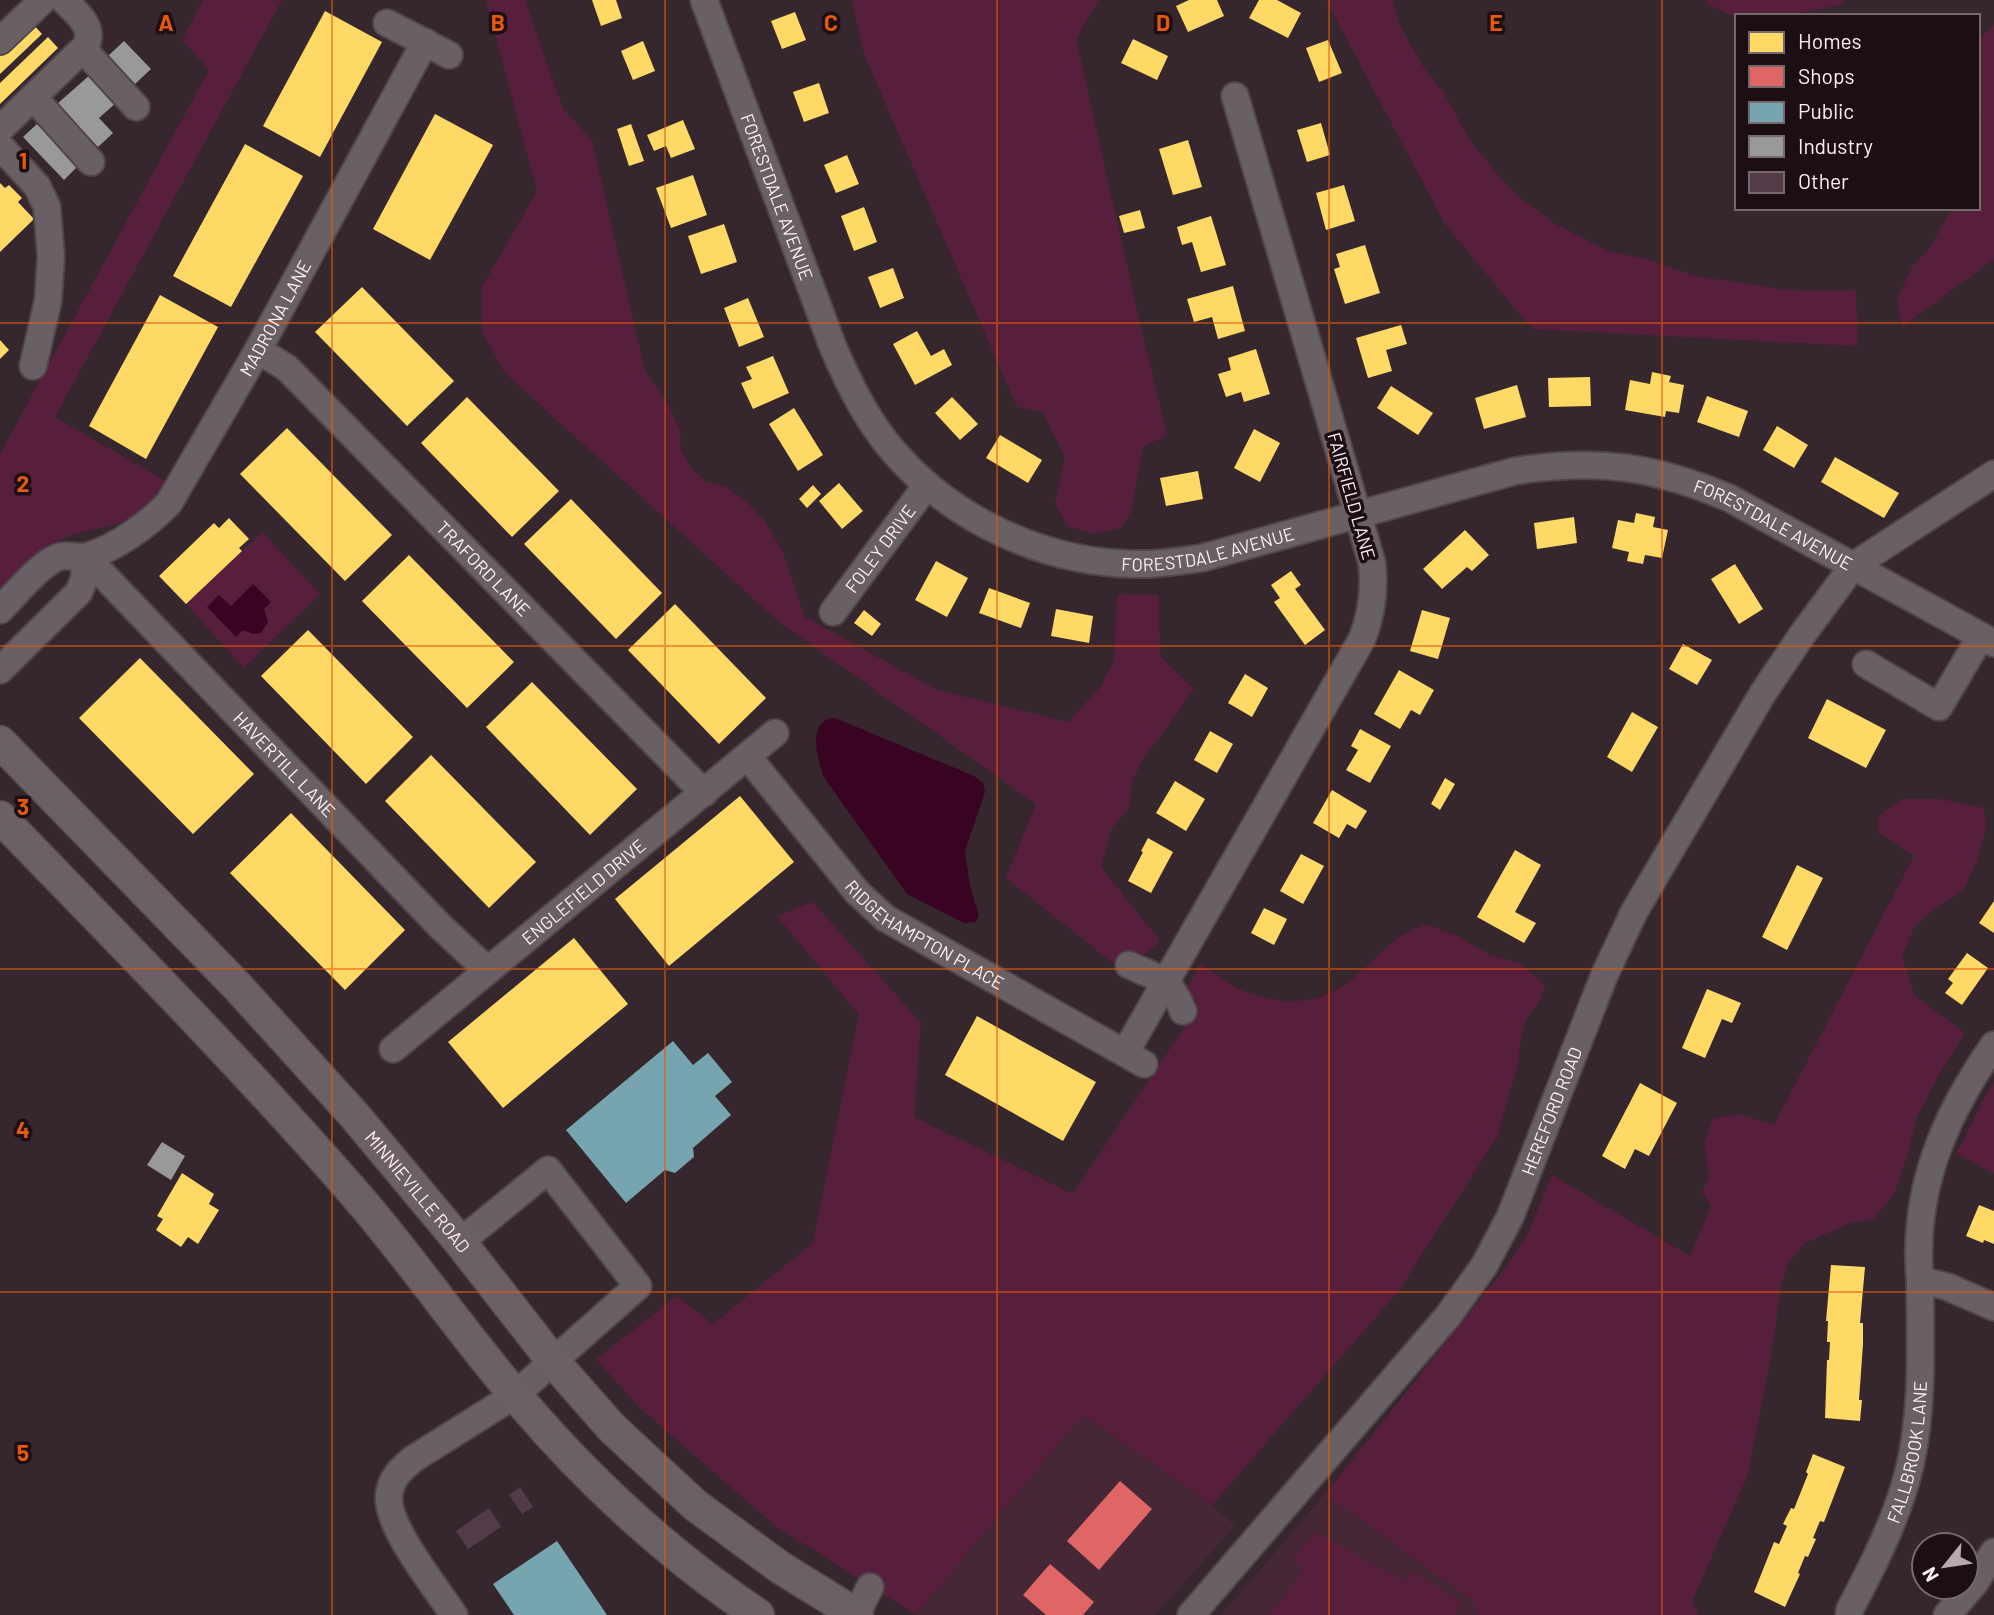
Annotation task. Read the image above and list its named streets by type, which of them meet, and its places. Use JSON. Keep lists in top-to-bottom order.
{
  "streets": {
    "main road": ["MINNIEVILLE ROAD"],
    "street": [
      "FORESTDALE AVENUE",
      "MADRONA LANE",
      "FAIRFIELD LANE",
      "FOLEY DRIVE",
      "TRAFORD LANE",
      "HAVERTILL LANE",
      "ENGLEFIELD DRIVE",
      "RIDGEHAMPTON PLACE",
      "HEREFORD ROAD",
      "FALLBROOK LANE"
    ]
  },
  "crossings": [
    ["FORESTDALE AVENUE", "FAIRFIELD LANE"],
    ["FORESTDALE AVENUE", "FOLEY DRIVE"],
    ["FORESTDALE AVENUE", "HEREFORD ROAD"],
    ["MADRONA LANE", "TRAFORD LANE"],
    ["MADRONA LANE", "HAVERTILL LANE"],
    ["FAIRFIELD LANE", "RIDGEHAMPTON PLACE"],
    ["TRAFORD LANE", "ENGLEFIELD DRIVE"],
    ["HAVERTILL LANE", "ENGLEFIELD DRIVE"],
    ["ENGLEFIELD DRIVE", "RIDGEHAMPTON PLACE"]
  ],
  "legend": [
    "Homes",
    "Shops",
    "Public",
    "Industry",
    "Other"
  ],
  "north": "bottom left",
  "grid": {
    "columns": [
      "A",
      "B",
      "C",
      "D",
      "E"
    ],
    "rows": [
      "1",
      "2",
      "3",
      "4",
      "5"
    ]
  }
}
